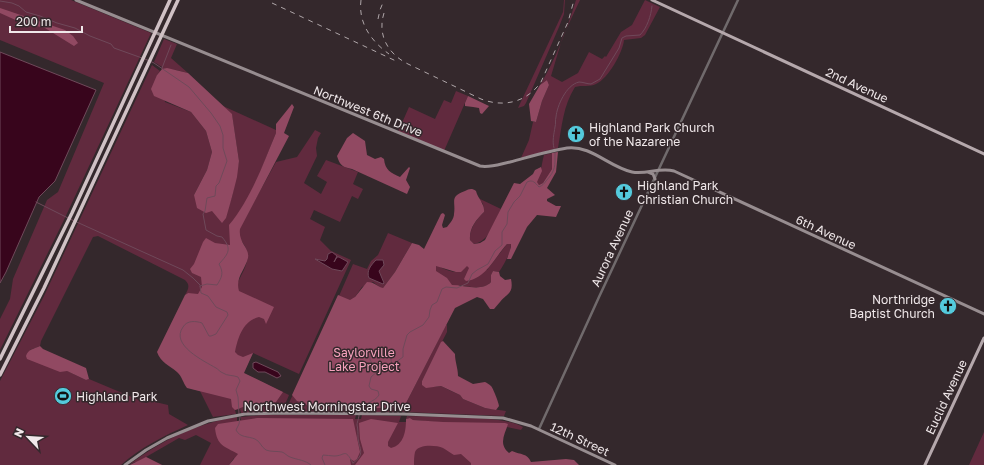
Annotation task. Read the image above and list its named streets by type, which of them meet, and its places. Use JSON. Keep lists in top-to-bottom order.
{
  "streets": {
    "main road": [
      "2nd Avenue",
      "Northwest 6th Drive",
      "6th Avenue",
      "Euclid Avenue",
      "Northwest Morningstar Drive",
      "12th Street"
    ],
    "street": ["Aurora Avenue"]
  },
  "crossings": [
    ["2nd Avenue", "Aurora Avenue"],
    ["Northwest 6th Drive", "6th Avenue"],
    ["Northwest 6th Drive", "Aurora Avenue"],
    ["6th Avenue", "Aurora Avenue"],
    ["Aurora Avenue", "Northwest Morningstar Drive"],
    ["Aurora Avenue", "12th Street"],
    ["Northwest Morningstar Drive", "12th Street"]
  ],
  "parks": ["Saylorville Lake Project"],
  "places": {
    "church": ["Highland Park Church of the Nazarene", "Highland Park Christian Church", "Northridge Baptist Church"],
    "sports": ["Highland Park"]
  },
  "scale_bar": "200 m",
  "north": "top left"
}
